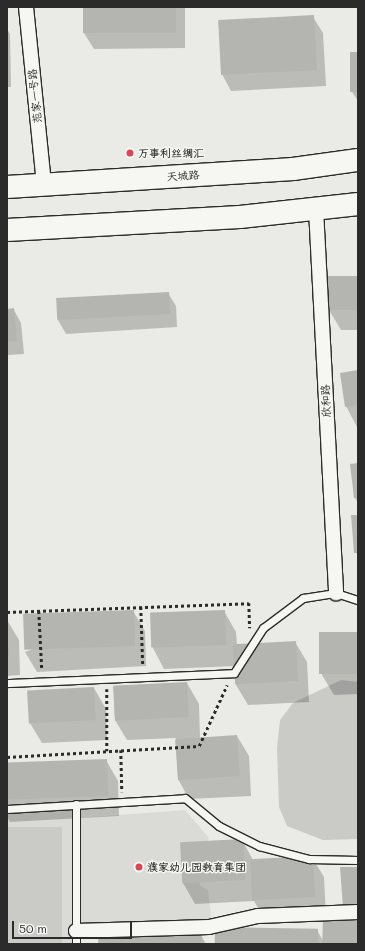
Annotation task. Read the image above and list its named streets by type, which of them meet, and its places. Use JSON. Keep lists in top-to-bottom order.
{
  "streets": {
    "main road": ["天城路"],
    "street": ["范家一号路", "欣和路"]
  },
  "crossings": [
    ["范家一号路", "天城路"]
  ],
  "places": ["万事利丝绸汇", "濮家幼儿园教育集团"],
  "scale_bar": "50 m"
}
